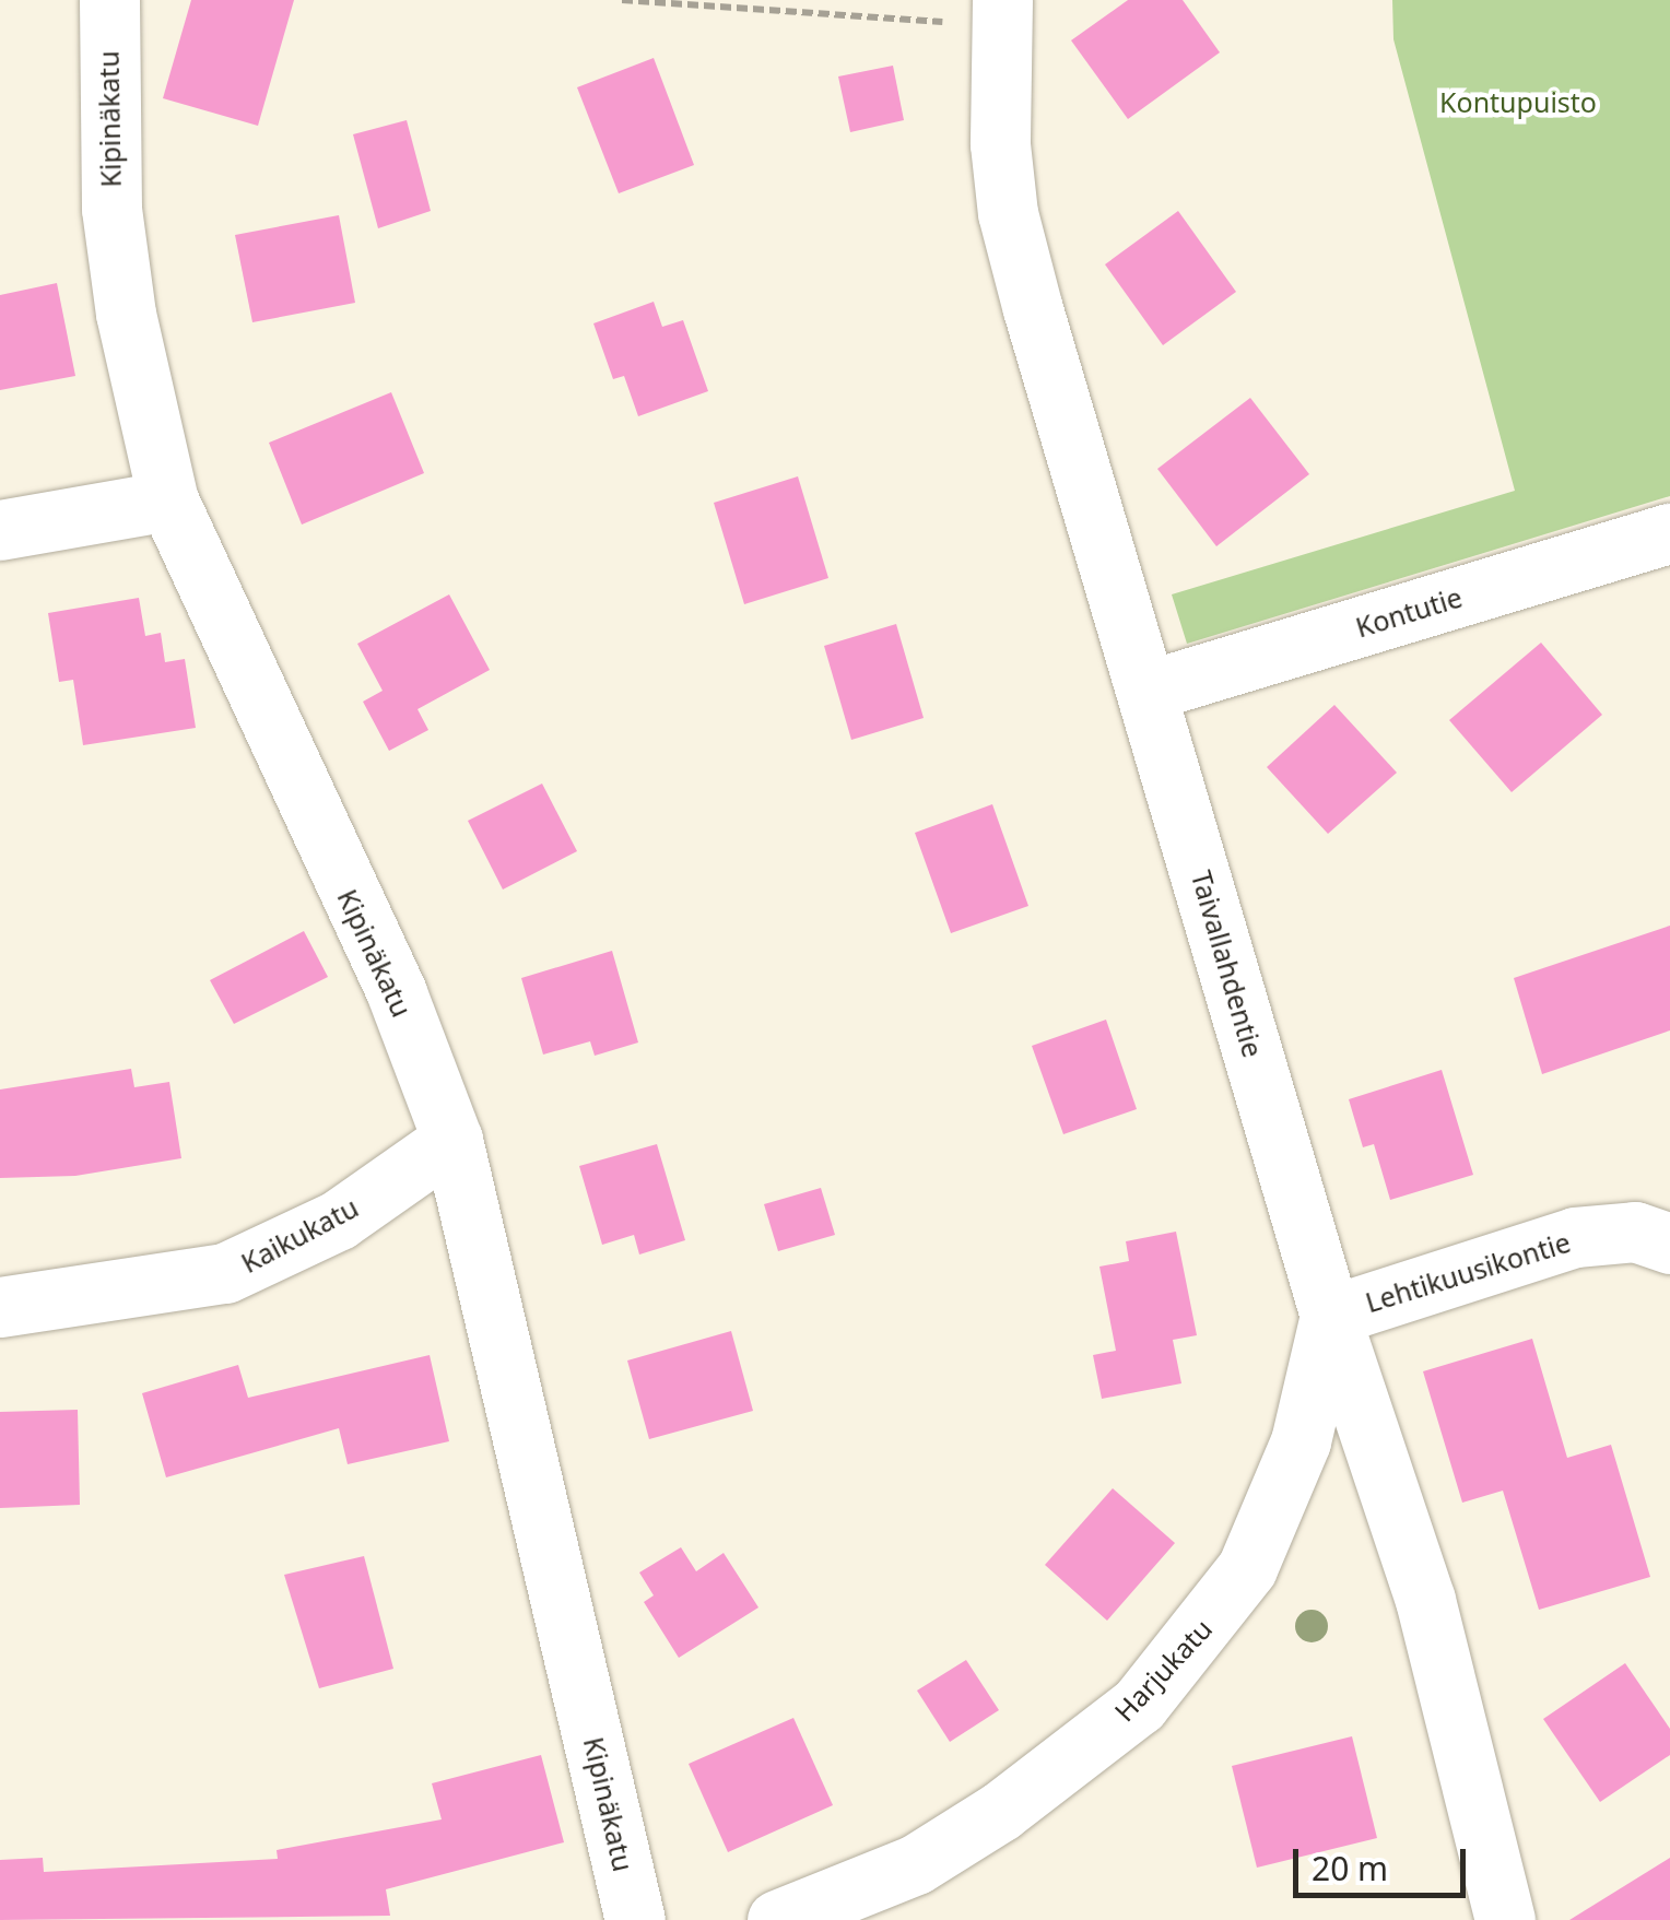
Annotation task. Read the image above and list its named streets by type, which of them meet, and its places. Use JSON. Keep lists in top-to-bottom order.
{
  "streets": {
    "street": [
      "Kipinäkatu",
      "Kontutie",
      "Taivallahdentie",
      "Kaikukatu",
      "Lehtikuusikontie",
      "Harjukatu"
    ]
  },
  "crossings": [
    ["Kipinäkatu", "Kaikukatu"],
    ["Kontutie", "Taivallahdentie"],
    ["Taivallahdentie", "Lehtikuusikontie"],
    ["Taivallahdentie", "Harjukatu"],
    ["Lehtikuusikontie", "Harjukatu"]
  ],
  "parks": ["Kontupuisto"],
  "scale_bar": "20 m"
}
